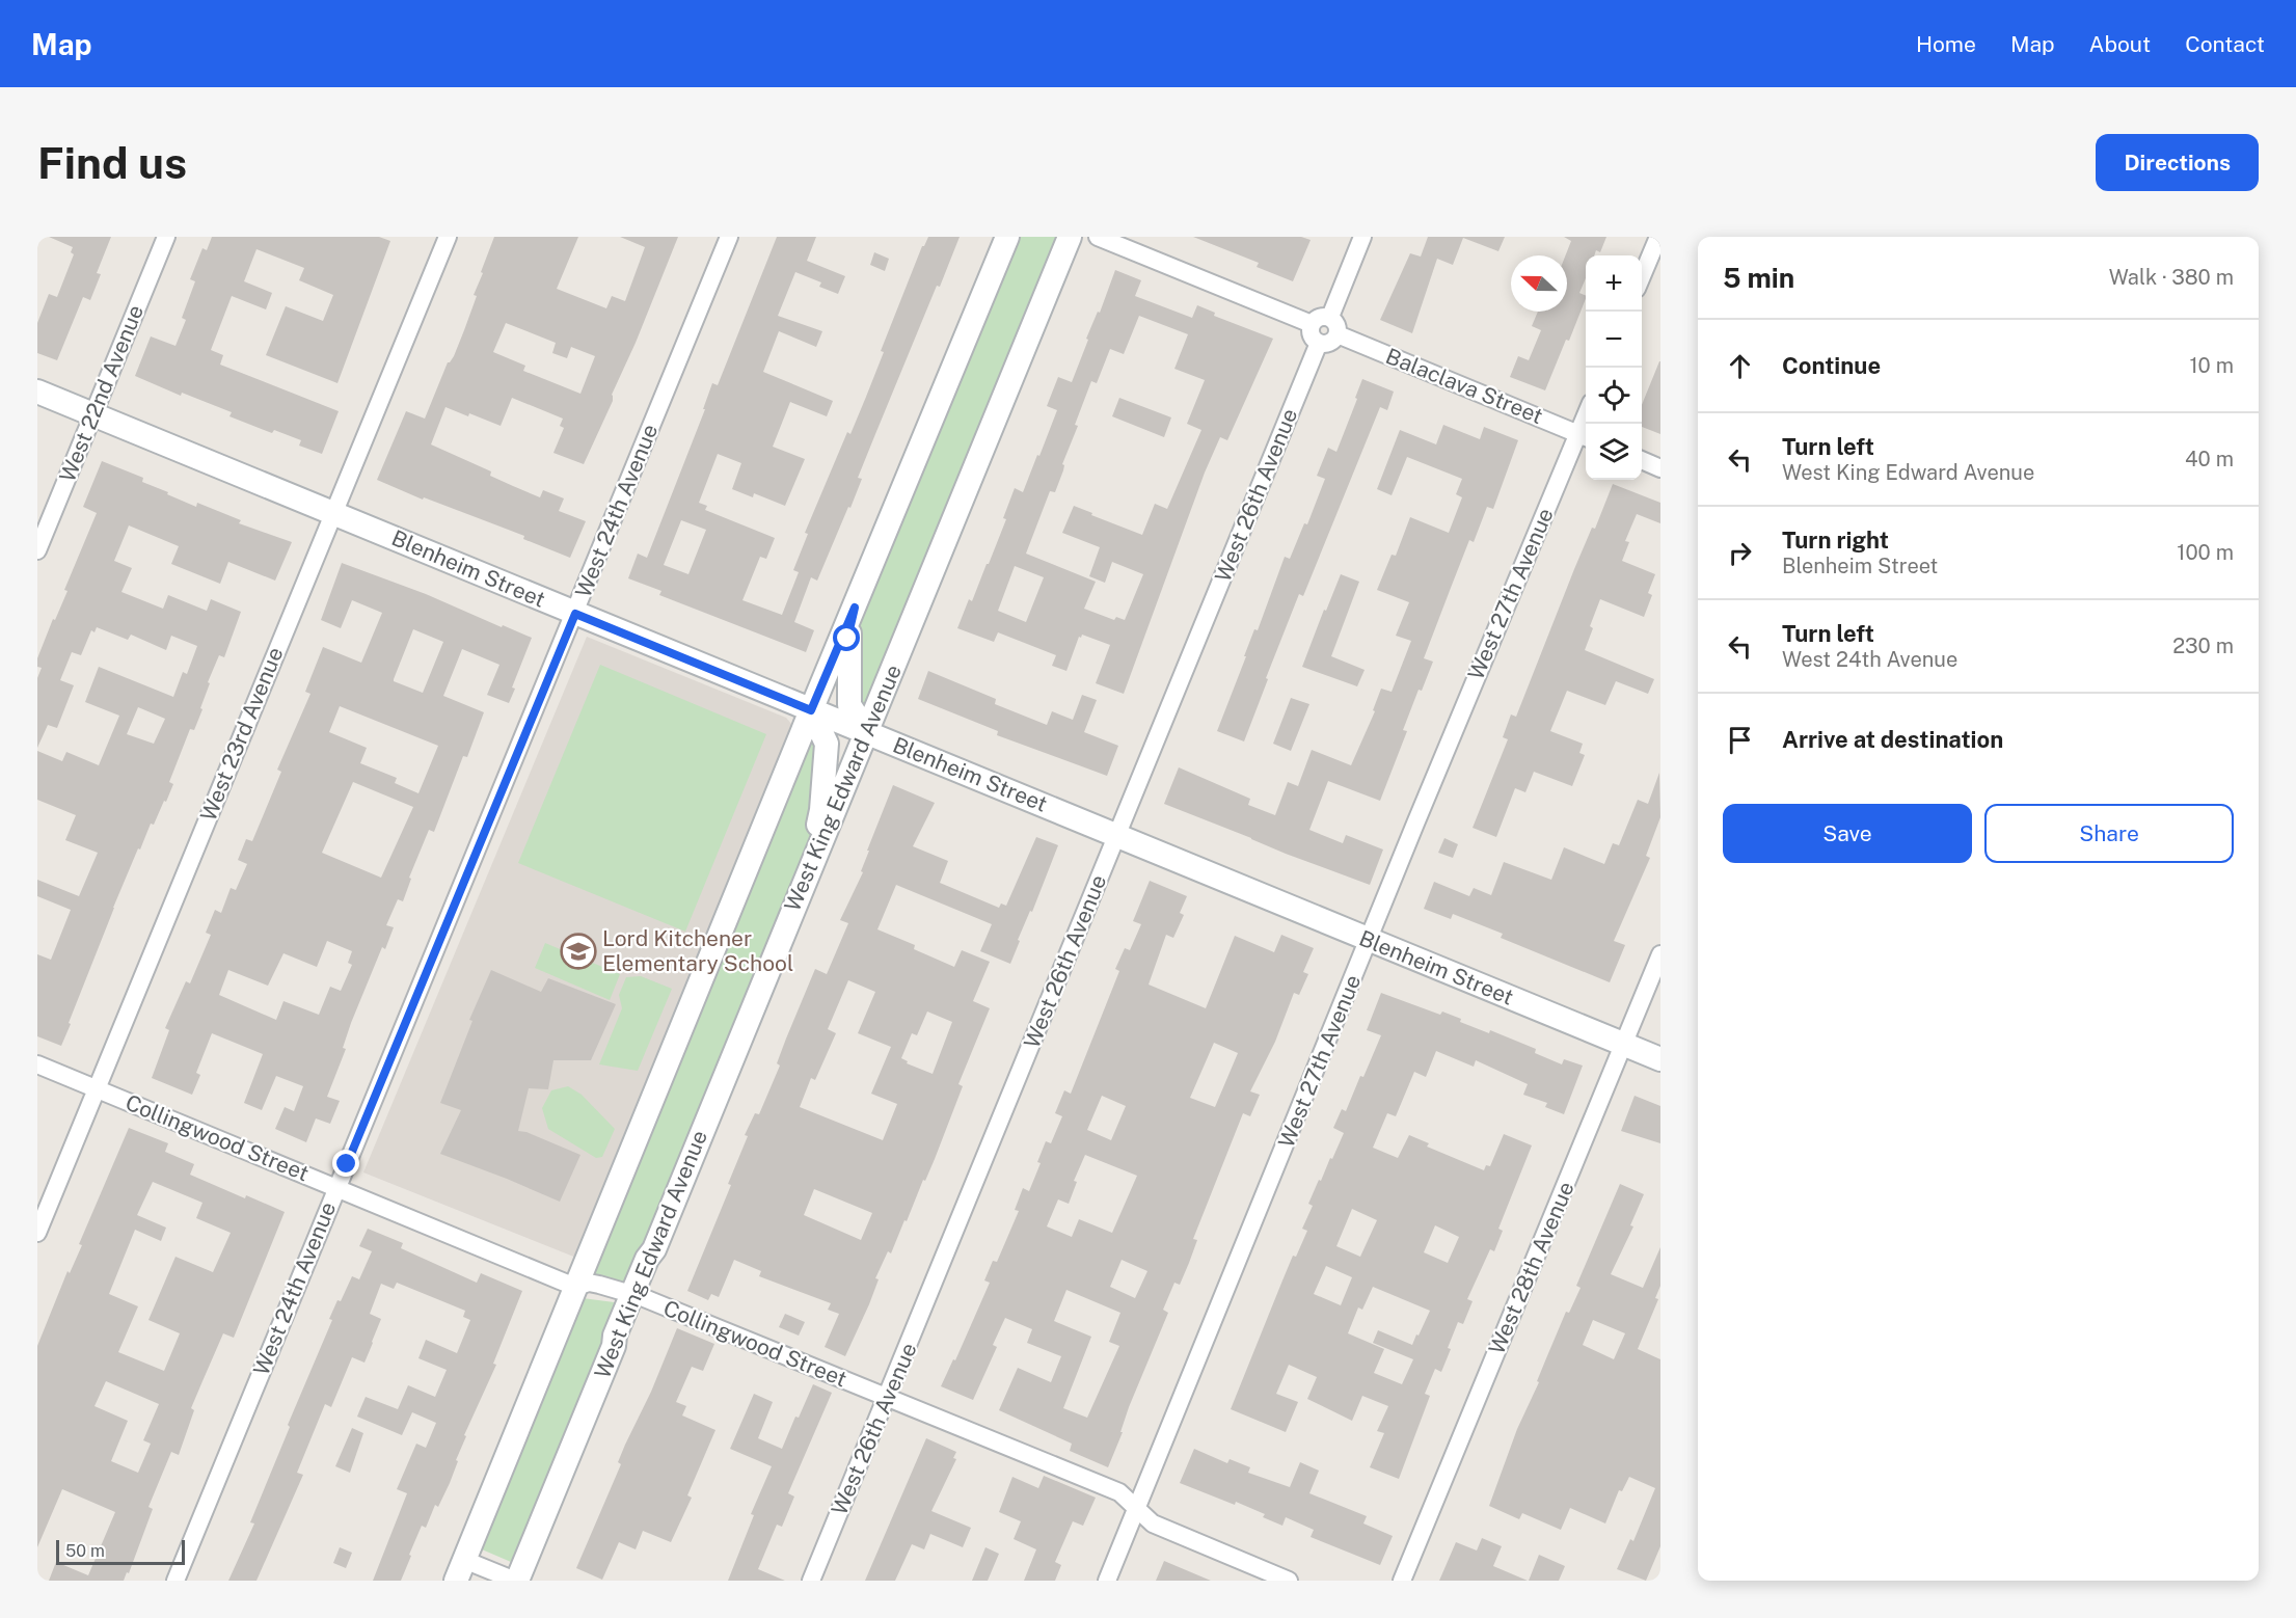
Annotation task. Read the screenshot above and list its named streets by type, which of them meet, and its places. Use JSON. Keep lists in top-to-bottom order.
{
  "streets": {
    "main road": ["Blenheim Street", "West King Edward Avenue"],
    "street": [
      "Balaclava Street",
      "West 22nd Avenue",
      "West 26th Avenue",
      "West 24th Avenue",
      "West 27th Avenue",
      "West 23rd Avenue",
      "Collingwood Street",
      "West 28th Avenue"
    ]
  },
  "crossings": [
    ["Balaclava Street", "West 26th Avenue"],
    ["Balaclava Street", "West 27th Avenue"],
    ["West 22nd Avenue", "Blenheim Street"],
    ["West 26th Avenue", "Blenheim Street"],
    ["West 26th Avenue", "Collingwood Street"],
    ["West 24th Avenue", "Blenheim Street"],
    ["West 24th Avenue", "Collingwood Street"],
    ["Blenheim Street", "West 27th Avenue"],
    ["Blenheim Street", "West 23rd Avenue"],
    ["Blenheim Street", "West King Edward Avenue"],
    ["Blenheim Street", "West 28th Avenue"],
    ["West 27th Avenue", "Collingwood Street"],
    ["West 23rd Avenue", "Collingwood Street"],
    ["West King Edward Avenue", "Collingwood Street"]
  ],
  "places": {
    "school or university": ["Lord Kitchener Elementary School"]
  },
  "scale_bar": "50 m",
  "north": "left",
  "page": {
    "header": "Map",
    "nav": [
      "Home",
      "Map",
      "About",
      "Contact"
    ],
    "buttons": [
      "Directions",
      ["Save", "Share"]
    ],
    "title": "Find us",
    "heading": ["5 min", "Walk · 380 m"],
    "map_buttons": ["+", "−"],
    "list": [
      ["Continue", "10 m"],
      ["Turn left", "West King Edward Avenue", "40 m"],
      ["Turn right", "Blenheim Street", "100 m"],
      ["Turn left", "West 24th Avenue", "230 m"],
      "Arrive at destination"
    ],
    "scale": "50 m"
  }
}
